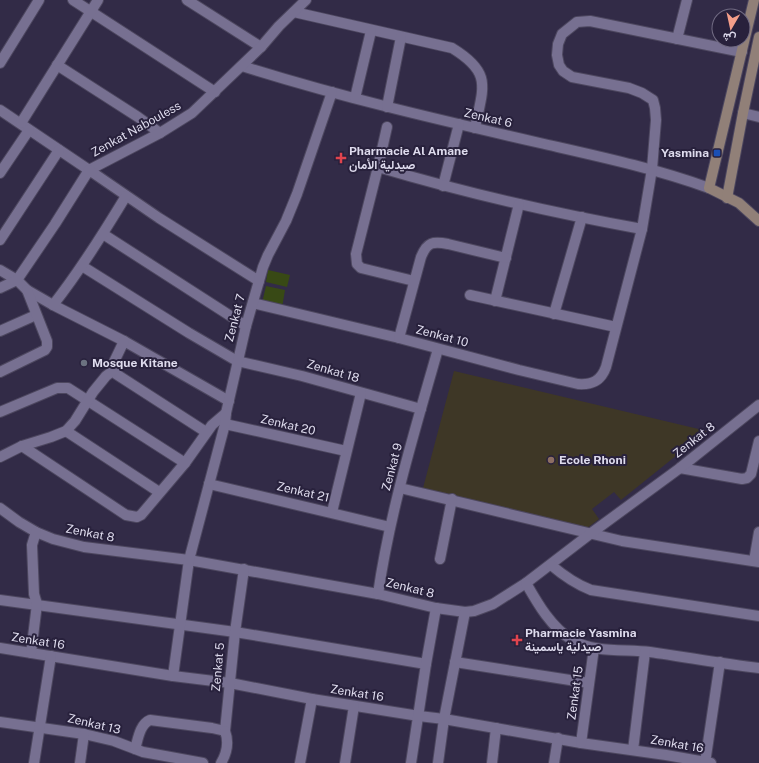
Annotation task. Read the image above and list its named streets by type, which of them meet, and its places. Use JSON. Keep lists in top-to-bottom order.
{
  "streets": {
    "main road": ["Zenkat 6"],
    "street": [
      "Zenkat Nabouless",
      "Zenkat 7",
      "Zenkat 10",
      "Zenkat 18",
      "Zenkat 20",
      "Zenkat 8",
      "Zenkat 9",
      "Zenkat 21",
      "Zenkat 16",
      "Zenkat 5",
      "Zenkat 15",
      "Zenkat 13"
    ]
  },
  "crossings": [
    ["Zenkat 6", "Zenkat Nabouless"],
    ["Zenkat 6", "Zenkat 7"],
    ["Zenkat 6", "Zenkat 10"],
    ["Zenkat 7", "Zenkat 10"],
    ["Zenkat 7", "Zenkat 18"],
    ["Zenkat 7", "Zenkat 20"],
    ["Zenkat 7", "Zenkat 8"],
    ["Zenkat 7", "Zenkat 21"],
    ["Zenkat 7", "Zenkat 16"],
    ["Zenkat 10", "Zenkat 9"],
    ["Zenkat 18", "Zenkat 9"],
    ["Zenkat 8", "Zenkat 9"],
    ["Zenkat 8", "Zenkat 5"],
    ["Zenkat 9", "Zenkat 21"],
    ["Zenkat 16", "Zenkat 5"],
    ["Zenkat 16", "Zenkat 15"]
  ],
  "places": {
    "transit": ["Yasmina"],
    "health": ["Pharmacie Al Amane صيدلية الأمان", "Pharmacie Yasmina صيدلية ياسمينة"],
    "other": ["Mosque Kitane", "Ecole Rhoni"]
  },
  "north": "bottom"
}
